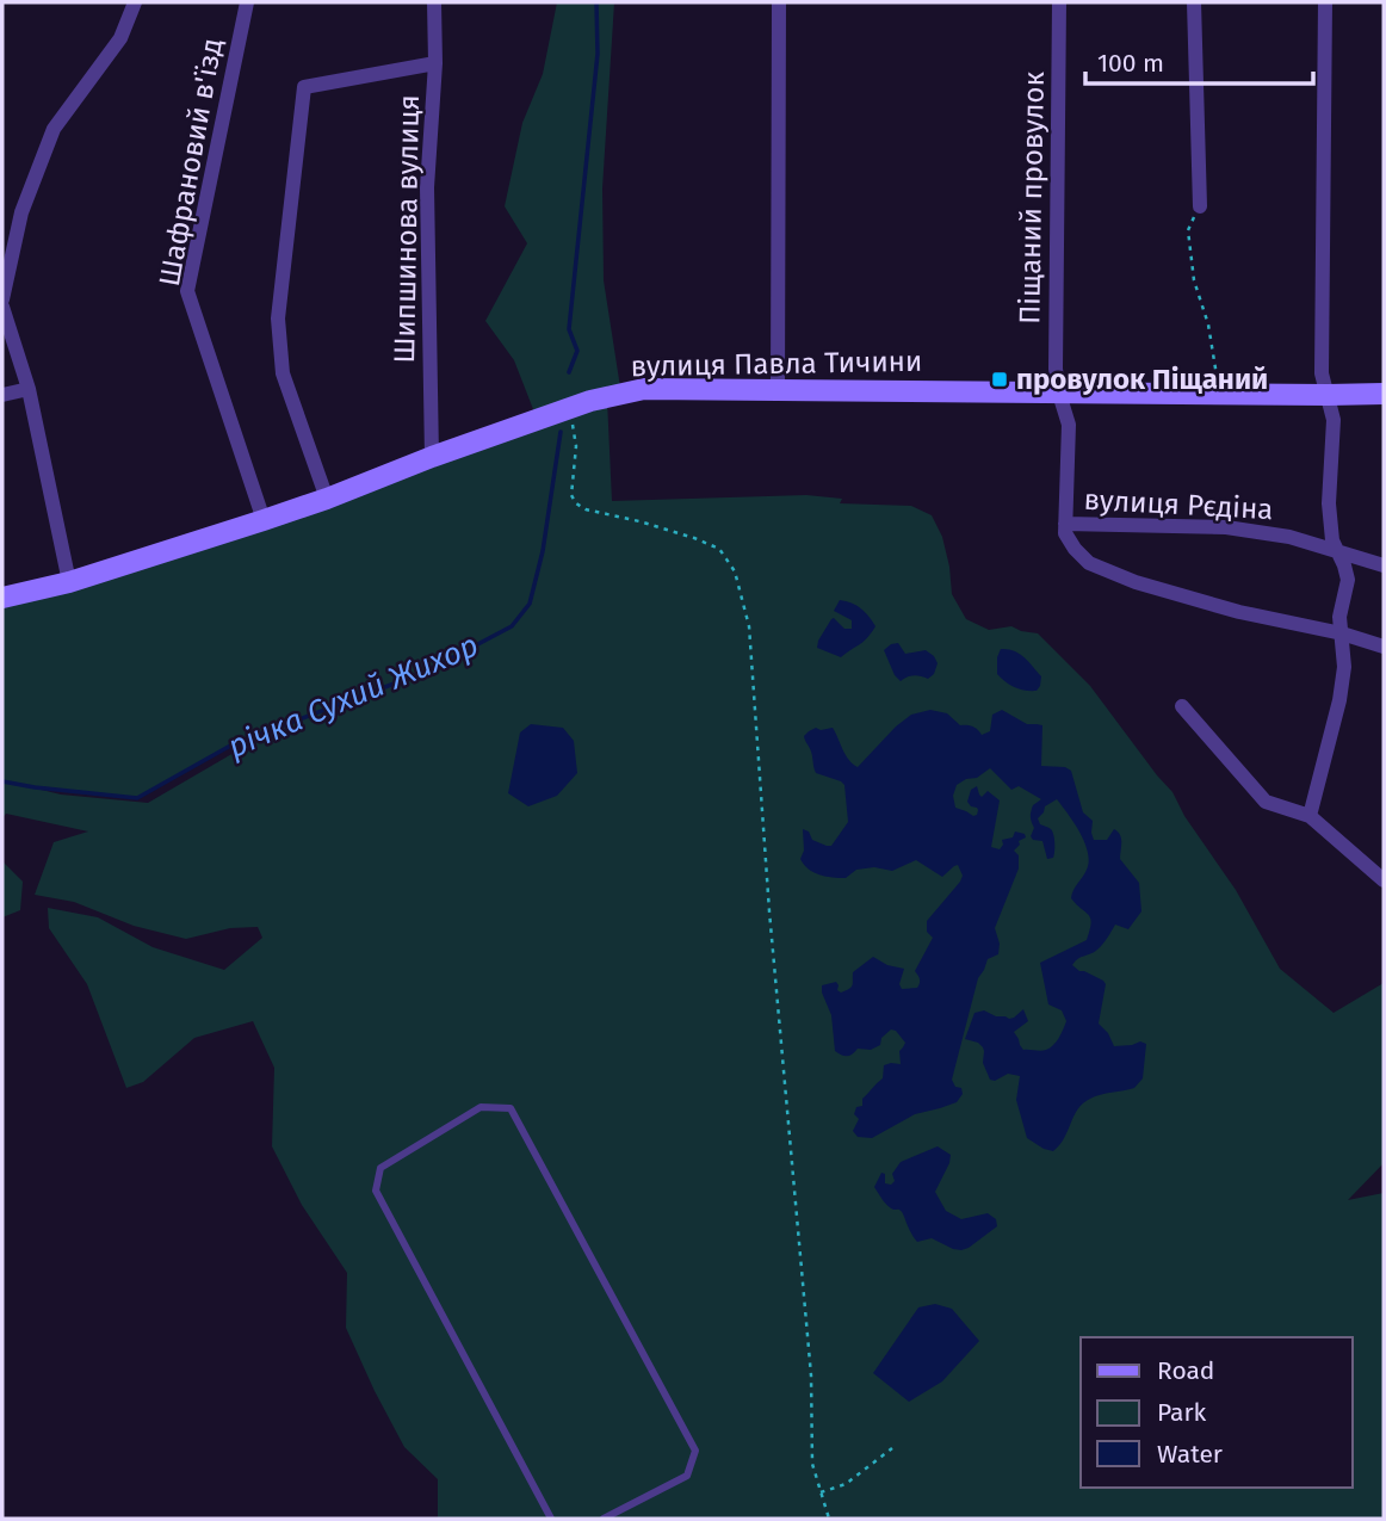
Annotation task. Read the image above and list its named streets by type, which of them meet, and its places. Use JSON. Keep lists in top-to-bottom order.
{
  "streets": {
    "main road": ["вулиця Павла Тичини"],
    "street": [
      "Шафрановий в'їзд",
      "Піщаний провулок",
      "Шипшинова вулиця",
      "вулиця Рєдіна"
    ]
  },
  "crossings": [
    ["Шафрановий в'їзд", "вулиця Павла Тичини"],
    ["Піщаний провулок", "вулиця Павла Тичини"],
    ["Піщаний провулок", "вулиця Рєдіна"],
    ["Шипшинова вулиця", "вулиця Павла Тичини"]
  ],
  "water": ["річка Сухий Жихор"],
  "places": {
    "transit": ["провулок Піщаний"]
  },
  "legend": ["Road", "Park", "Water"],
  "scale_bar": "100 m"
}
